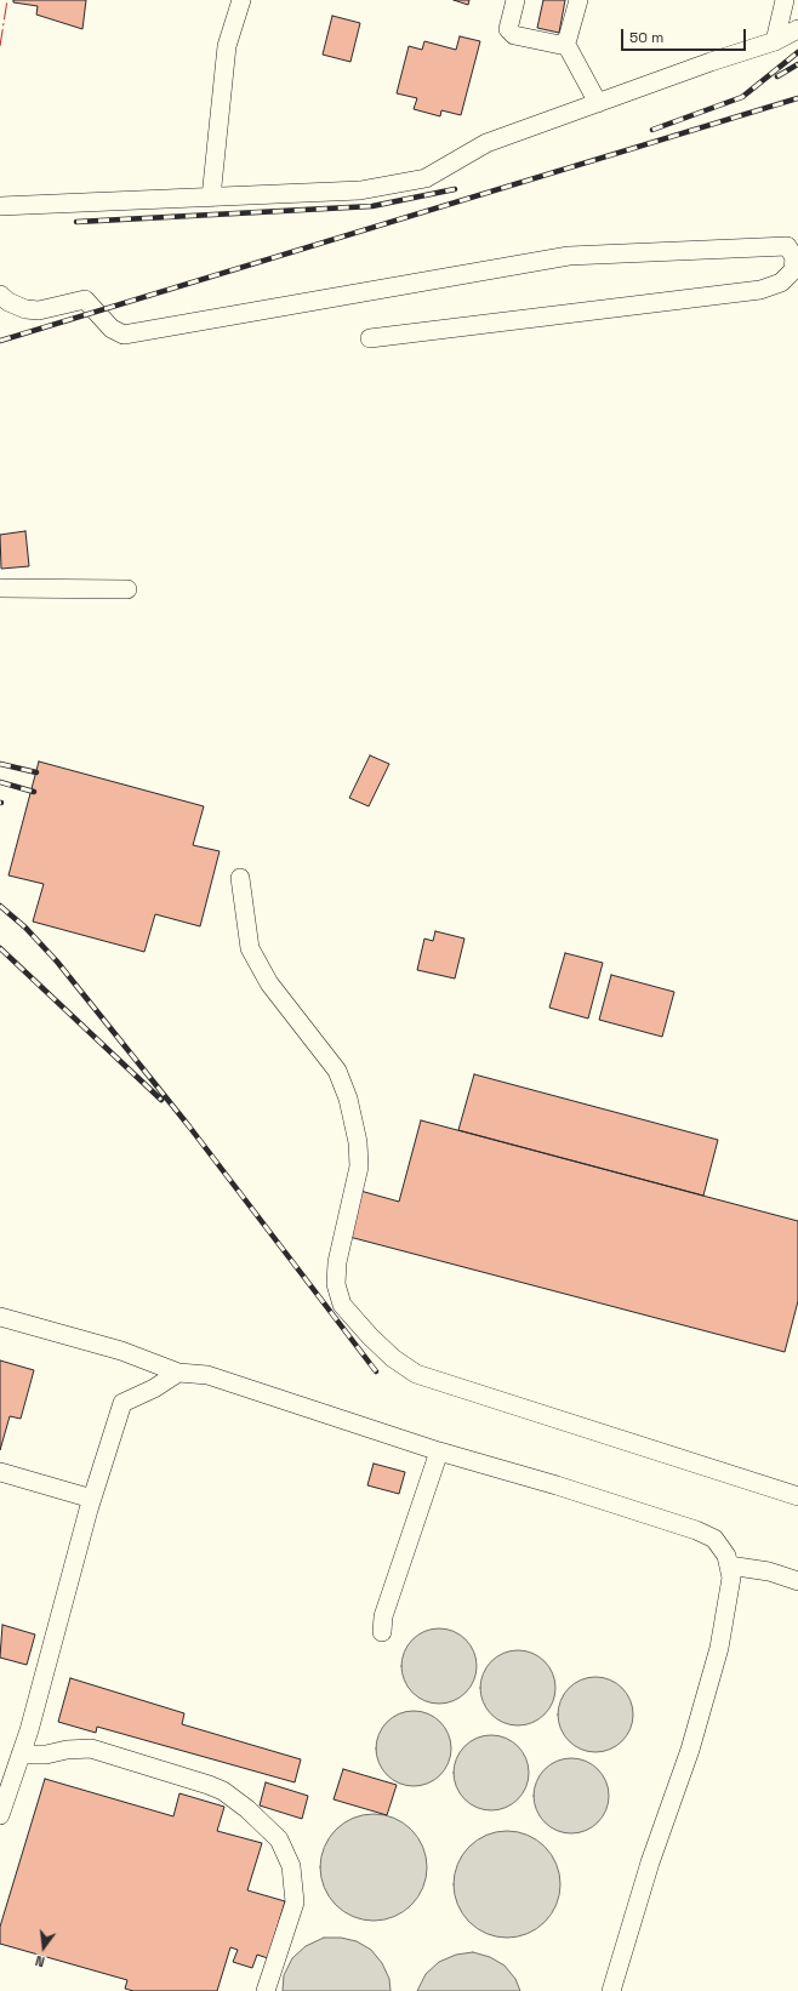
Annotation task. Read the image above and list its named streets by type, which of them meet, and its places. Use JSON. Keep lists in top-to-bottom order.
{
  "scale_bar": "50 m",
  "north": "bottom"
}
